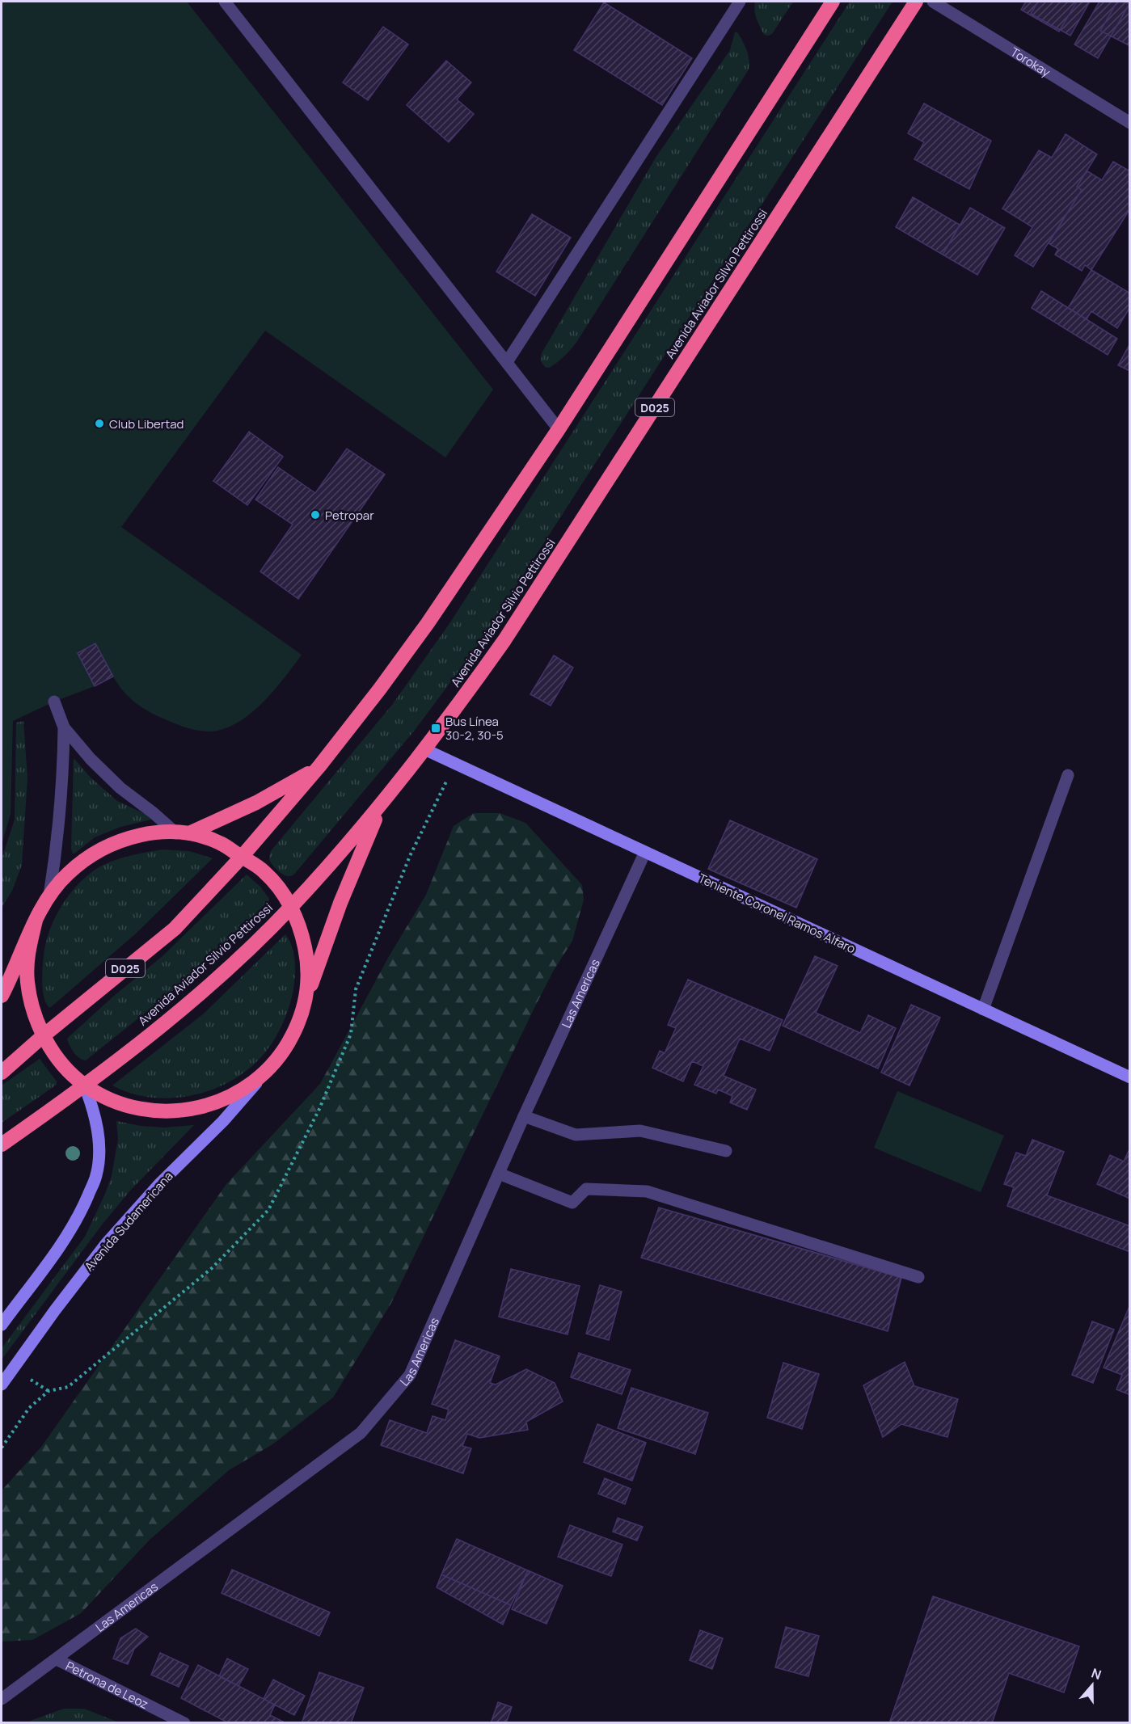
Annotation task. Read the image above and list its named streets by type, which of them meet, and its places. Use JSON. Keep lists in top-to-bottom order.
{
  "streets": {
    "highway": ["Avenida Aviador Silvio Pettirossi", "D025"],
    "street": [
      "Torokay",
      "Teniente Coronel Ramos Alfaro",
      "Las Americas",
      "Avenida Sudamericana",
      "Petrona de Leoz"
    ]
  },
  "crossings": [
    ["Avenida Aviador Silvio Pettirossi", "Teniente Coronel Ramos Alfaro"],
    ["Teniente Coronel Ramos Alfaro", "Las Americas"],
    ["Las Americas", "Petrona de Leoz"]
  ],
  "places": {
    "other": ["Club Libertad", "Petropar"],
    "transit": ["Bus Línea 30-2, 30-5"]
  },
  "north": "top"
}
